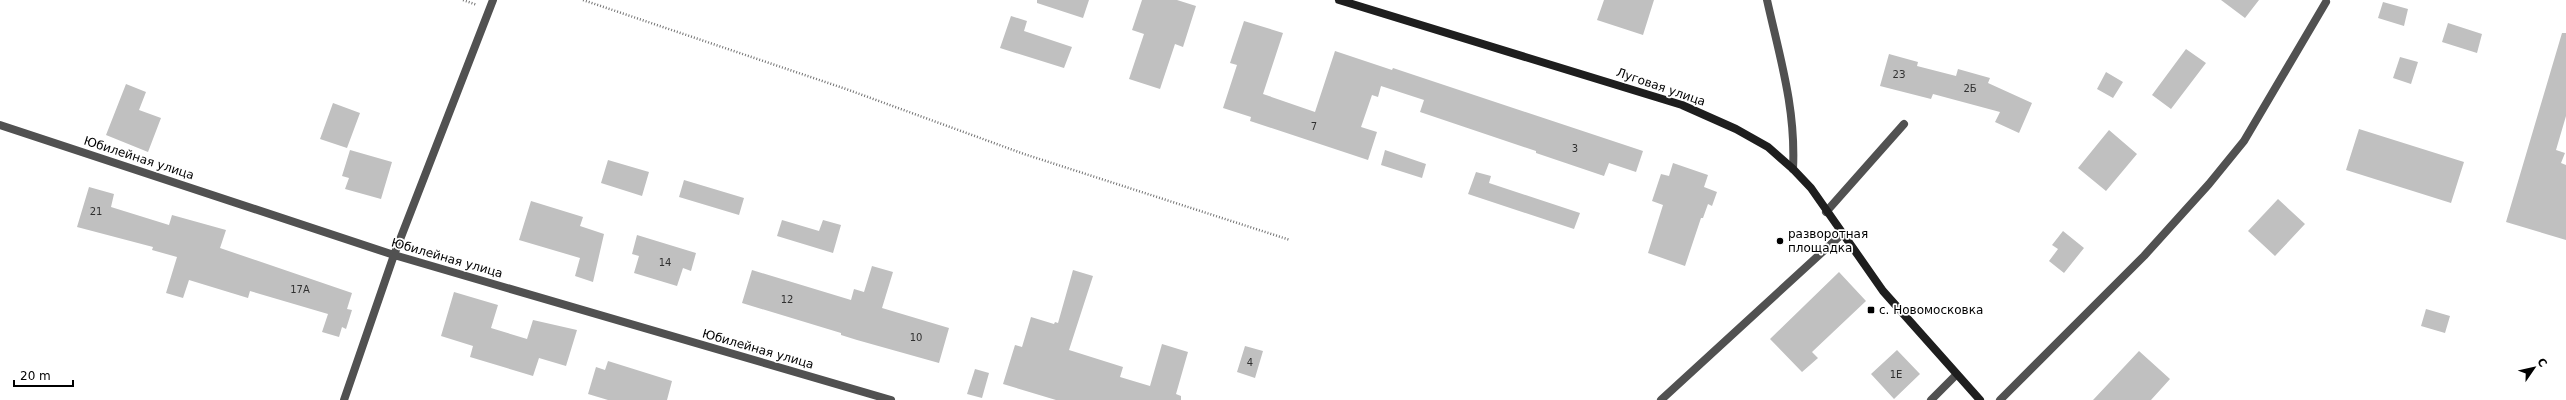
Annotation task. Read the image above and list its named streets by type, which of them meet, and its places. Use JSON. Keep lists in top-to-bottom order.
{
  "streets": {
    "street": ["Луговая улица", "Юбилейная улица"]
  },
  "places": {
    "other": ["разворотная площадка"],
    "transit": ["с. Новомосковка"]
  },
  "house_numbers": [
    "2З",
    "2Б",
    "7",
    "3",
    "21",
    "14",
    "17А",
    "12",
    "10",
    "4",
    "1Е"
  ],
  "scale_bar": "20 m",
  "north": "top right"
}
